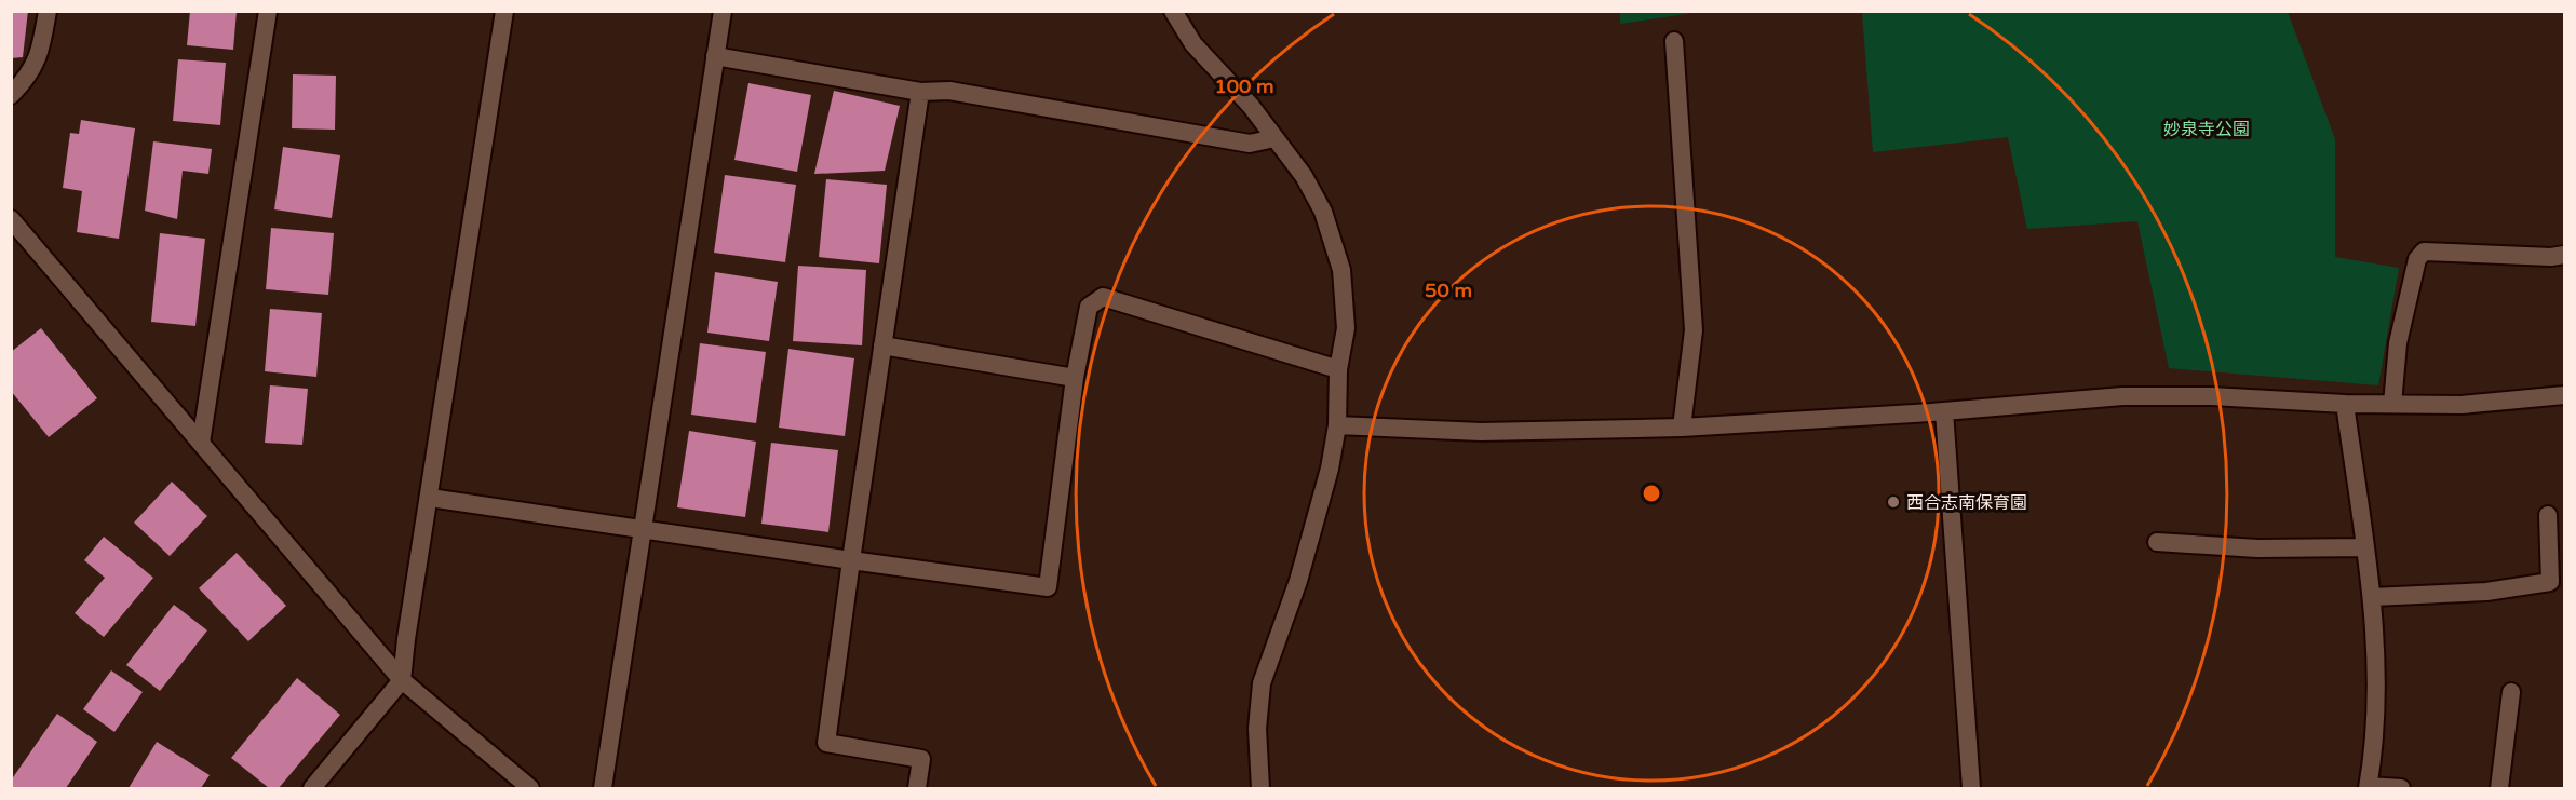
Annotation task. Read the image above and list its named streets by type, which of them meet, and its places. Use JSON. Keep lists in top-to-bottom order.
{
  "parks": ["妙泉寺公園"],
  "places": ["西合志南保育園"],
  "rings": ["100 m", "50 m"]
}
